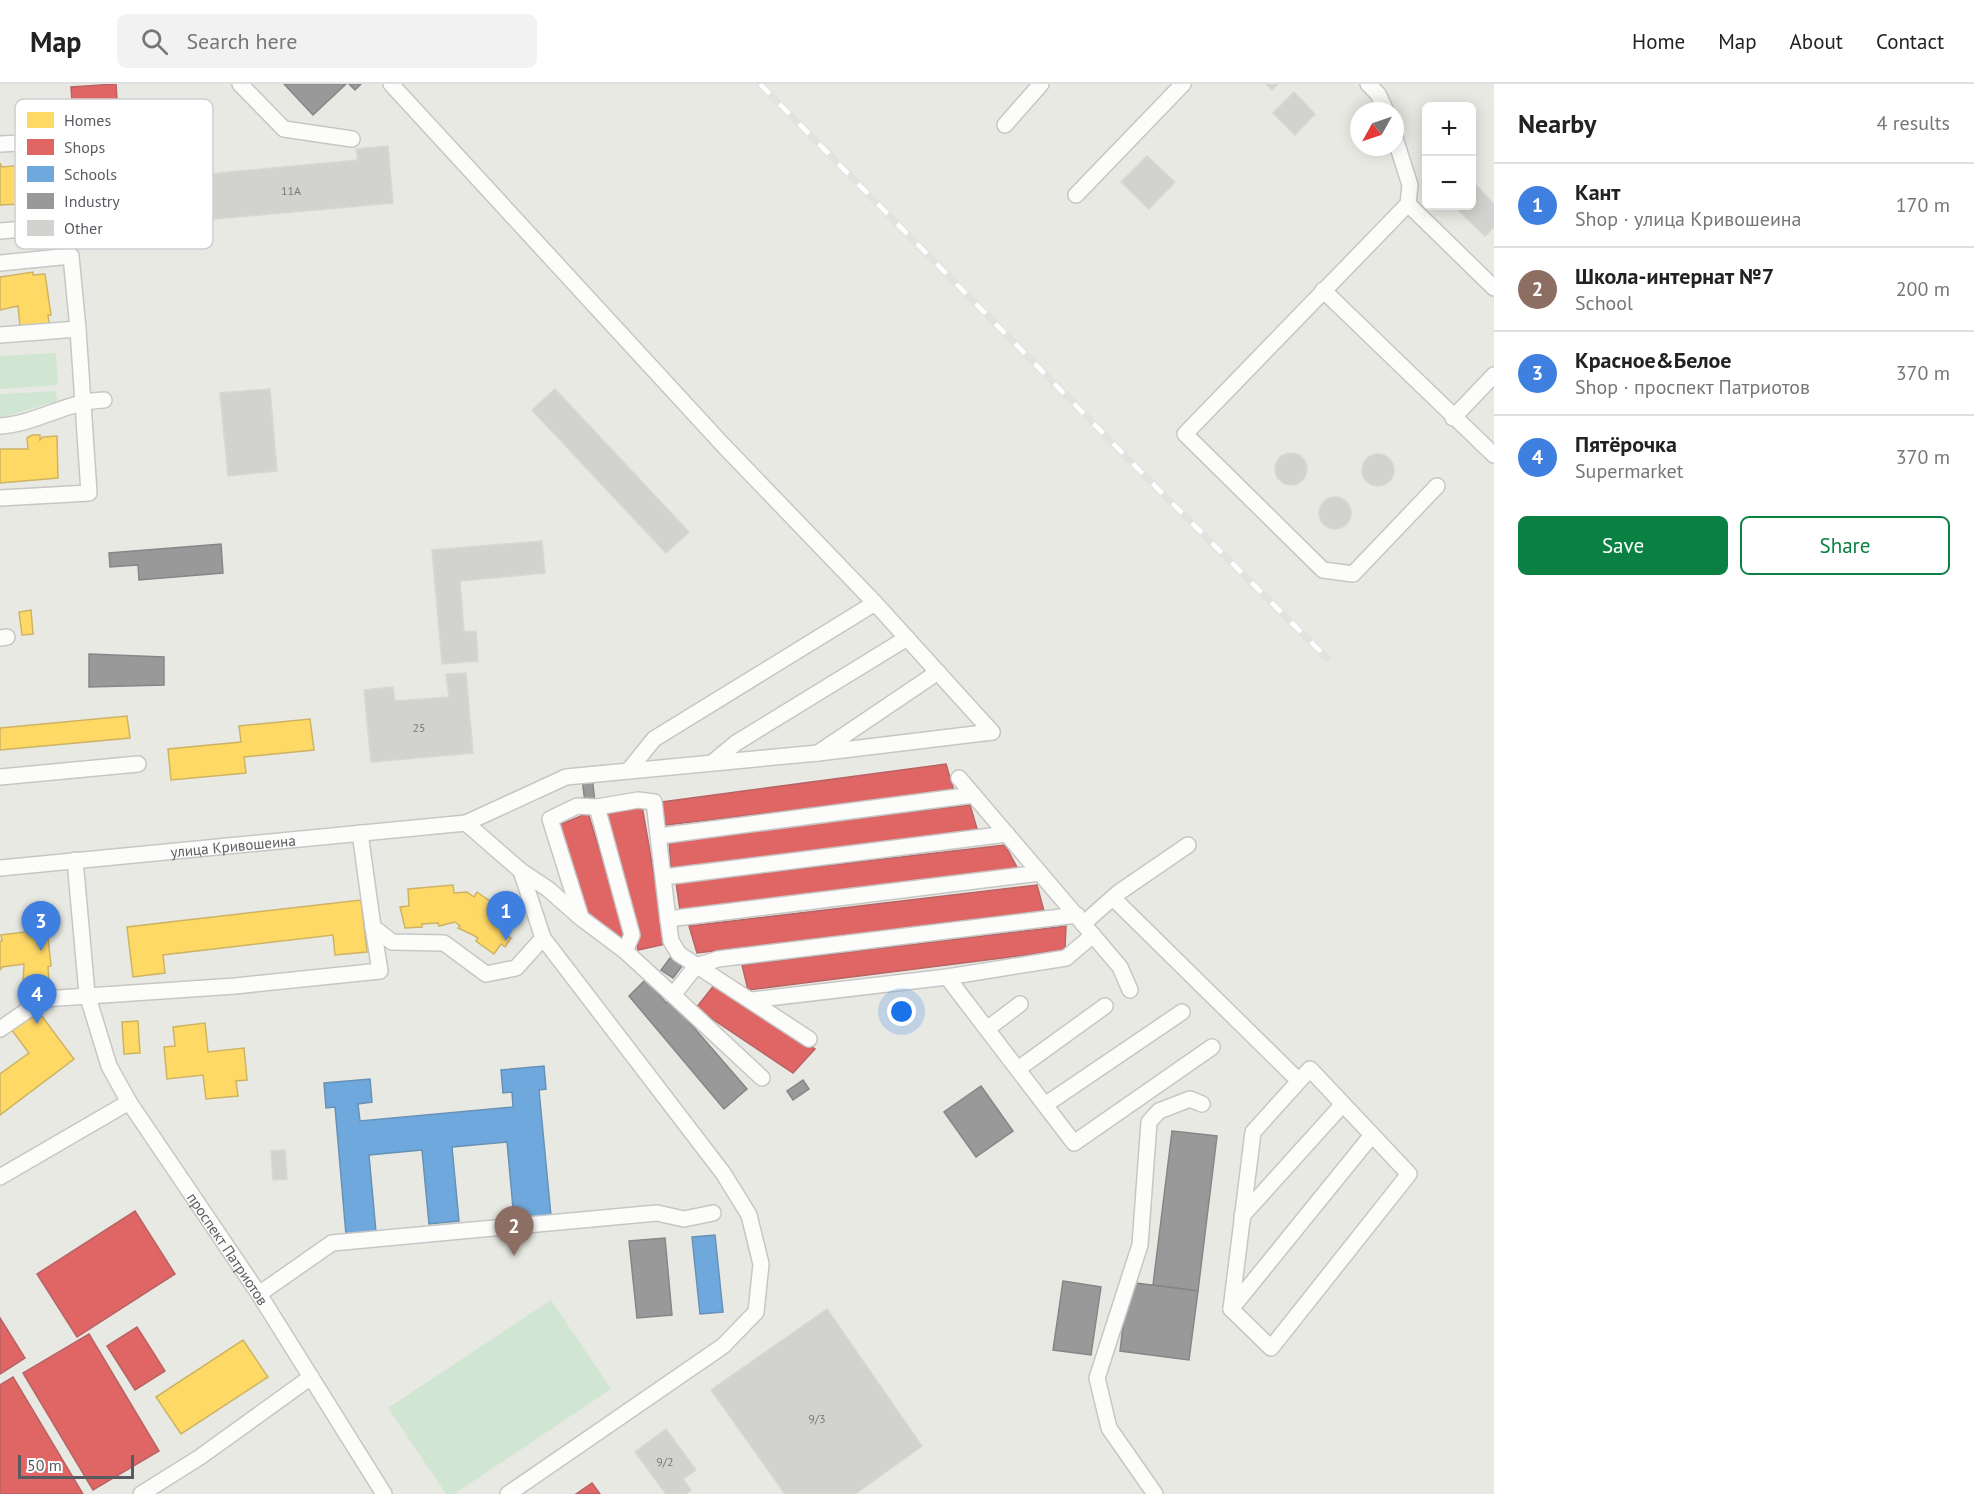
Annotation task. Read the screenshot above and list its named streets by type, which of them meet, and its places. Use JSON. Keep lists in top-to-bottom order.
{
  "streets": {
    "street": ["улица Кривошеина", "проспект Патриотов"]
  },
  "crossings": [
    ["улица Кривошеина", "проспект Патриотов"]
  ],
  "house_numbers": [
    "11А",
    "25",
    "9/3",
    "9/2"
  ],
  "legend": [
    "Homes",
    "Shops",
    "Schools",
    "Industry",
    "Other"
  ],
  "scale_bar": "50 m",
  "north": "bottom left",
  "page": {
    "header": "Map",
    "search": "Search here",
    "nav": [
      "Home",
      "Map",
      "About",
      "Contact"
    ],
    "heading": ["Nearby", "4 results"],
    "map_buttons": ["+", "−"],
    "list": [
      {
        "mark": "1",
        "name": "Кант",
        "note": "Shop · улица Кривошеина",
        "value": "170 m"
      },
      {
        "mark": "2",
        "name": "Школа-интернат №7",
        "note": "School",
        "value": "200 m"
      },
      {
        "mark": "3",
        "name": "Красное&Белое",
        "note": "Shop · проспект Патриотов",
        "value": "370 m"
      },
      {
        "mark": "4",
        "name": "Пятёрочка",
        "note": "Supermarket",
        "value": "370 m"
      }
    ],
    "buttons": ["Save", "Share"],
    "pins": [
      "1",
      "3",
      "4",
      "2"
    ],
    "scale": "50 m"
  }
}
